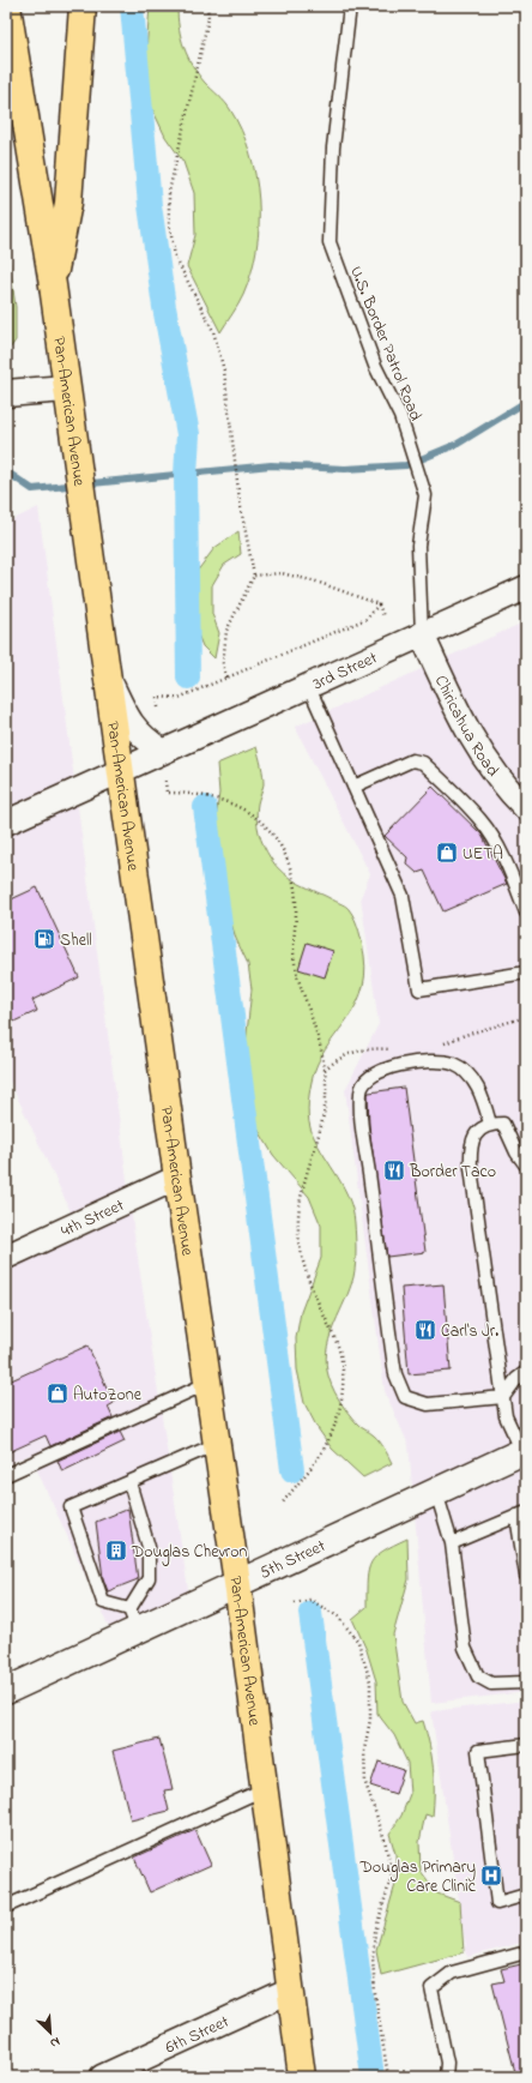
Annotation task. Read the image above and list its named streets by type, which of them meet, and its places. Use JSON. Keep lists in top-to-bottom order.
{
  "streets": {
    "main road": ["Pan-American Avenue"],
    "street": [
      "3rd Street",
      "Chiricahua Road",
      "4th Street",
      "5th Street",
      "6th Street"
    ],
    "lane": ["U.S. Border Patrol Road"]
  },
  "crossings": [
    ["U.S. Border Patrol Road", "3rd Street"],
    ["U.S. Border Patrol Road", "Chiricahua Road"],
    ["Pan-American Avenue", "3rd Street"],
    ["Pan-American Avenue", "4th Street"],
    ["Pan-American Avenue", "5th Street"],
    ["Pan-American Avenue", "6th Street"],
    ["3rd Street", "Chiricahua Road"]
  ],
  "places": {
    "shop": ["UETA", "AutoZone"],
    "fuel station": ["Shell"],
    "restaurant": ["Border Taco", "Carl's Jr."],
    "building": ["Douglas Chevron"],
    "hospital": ["Douglas Primary Care Clinic"]
  },
  "north": "bottom right"
}
